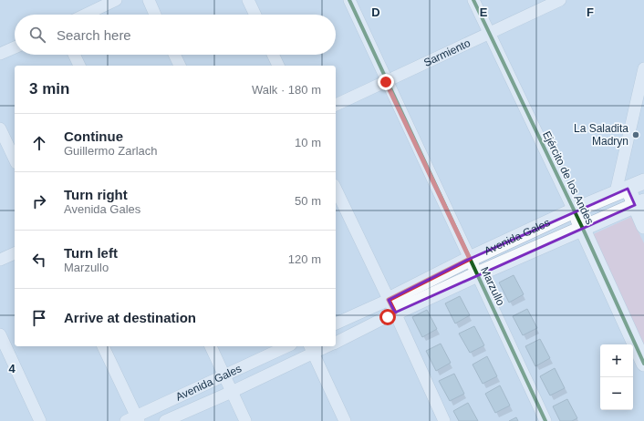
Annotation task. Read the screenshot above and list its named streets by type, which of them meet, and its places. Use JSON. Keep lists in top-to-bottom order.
{
  "streets": {
    "street": [
      "Sarmiento",
      "Ejército de los Andes",
      "Avenida Gales",
      "Marzullo"
    ]
  },
  "crossings": [
    ["Sarmiento", "Ejército de los Andes"],
    ["Sarmiento", "Marzullo"],
    ["Ejército de los Andes", "Avenida Gales"],
    ["Avenida Gales", "Marzullo"]
  ],
  "places": ["La Saladita Madryn"],
  "page": {
    "search": "Search here",
    "heading": ["3 min", "Walk · 180 m"],
    "list": [
      ["Continue", "Guillermo Zarlach", "10 m"],
      ["Turn right", "Avenida Gales", "50 m"],
      ["Turn left", "Marzullo", "120 m"],
      "Arrive at destination"
    ],
    "map_buttons": ["+", "−"]
  },
  "grid": {
    "columns": ["D", "E", "F"],
    "rows": ["4"]
  }
}
